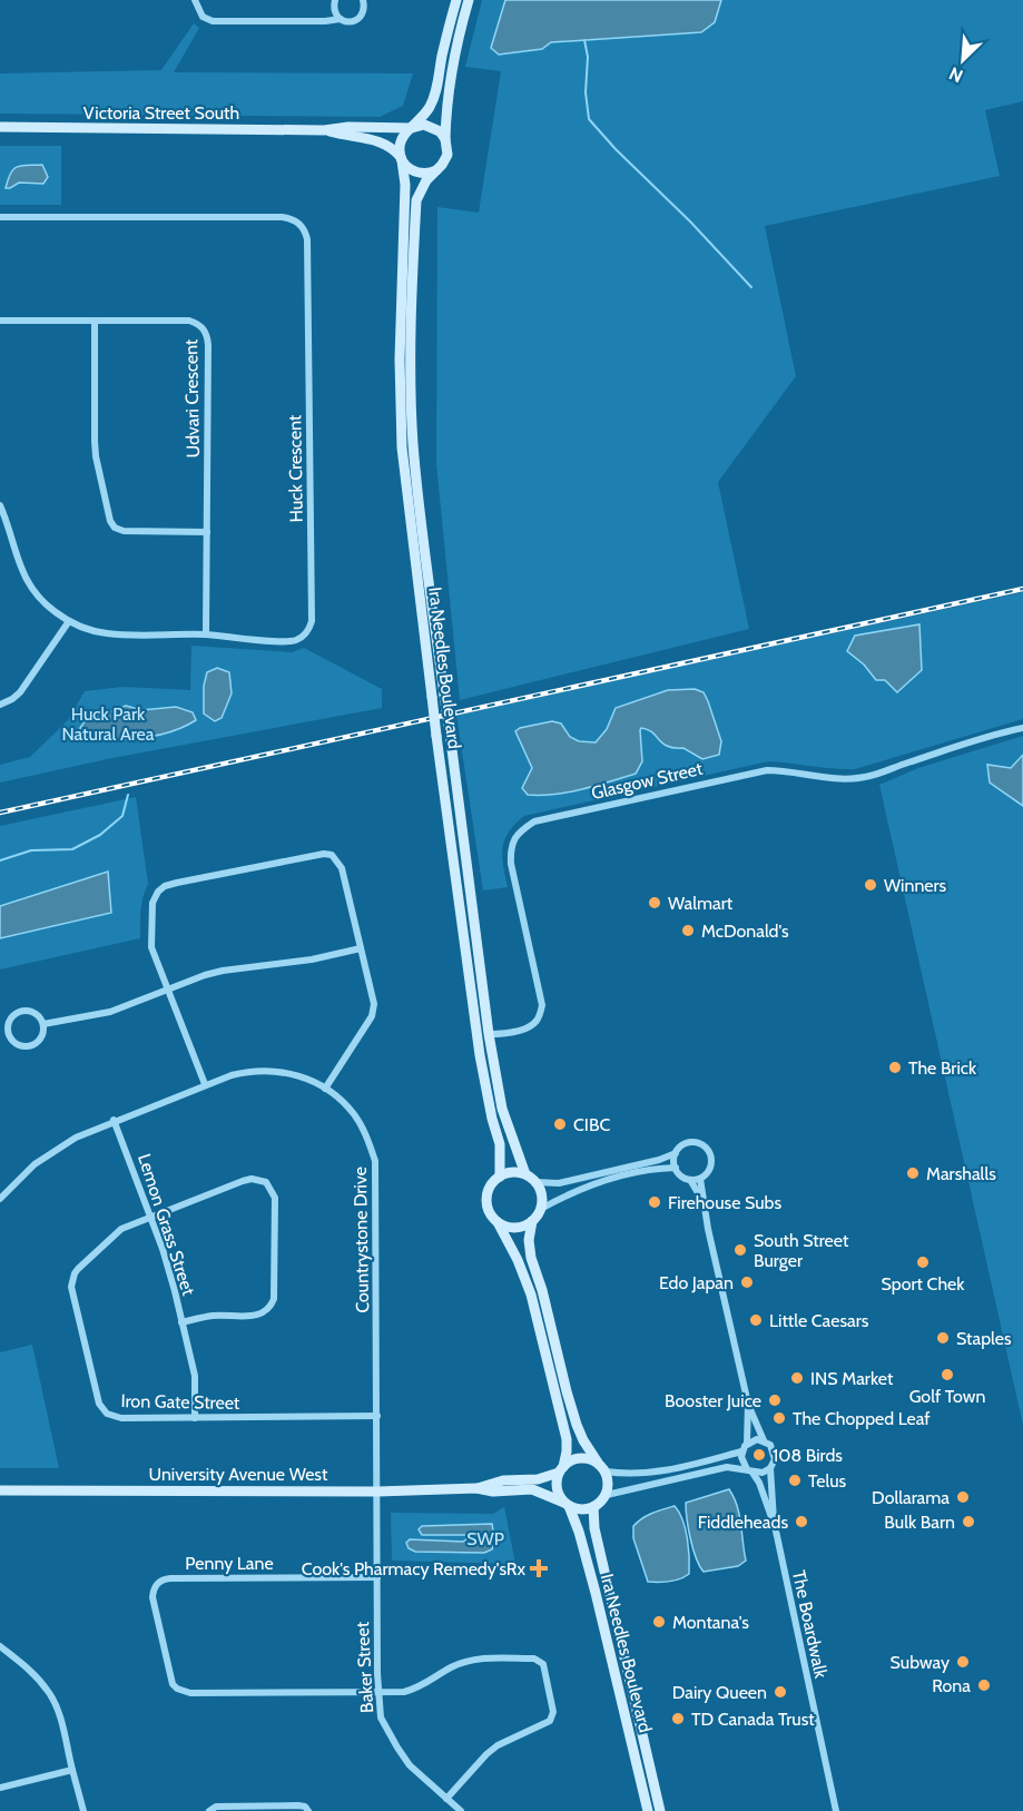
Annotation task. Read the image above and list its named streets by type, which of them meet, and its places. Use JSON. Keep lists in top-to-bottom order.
{
  "streets": {
    "main road": ["Victoria Street South", "Ira Needles Boulevard", "University Avenue West"],
    "street": [
      "Udvari Crescent",
      "Huck Crescent",
      "Glasgow Street",
      "Lemon Grass Street",
      "Countrystone Drive",
      "Iron Gate Street",
      "Penny Lane",
      "The Boardwalk",
      "Baker Street"
    ]
  },
  "crossings": [
    ["Victoria Street South", "Ira Needles Boulevard"],
    ["Udvari Crescent", "Huck Crescent"],
    ["Ira Needles Boulevard", "Glasgow Street"],
    ["Ira Needles Boulevard", "University Avenue West"],
    ["Lemon Grass Street", "Countrystone Drive"],
    ["Lemon Grass Street", "Iron Gate Street"],
    ["Countrystone Drive", "Iron Gate Street"],
    ["Countrystone Drive", "University Avenue West"],
    ["Countrystone Drive", "Baker Street"],
    ["University Avenue West", "Baker Street"],
    ["Penny Lane", "Baker Street"]
  ],
  "parks": ["Huck Park Natural Area", "SWP"],
  "places": {
    "other": [
      "Winners",
      "Walmart",
      "McDonald's",
      "The Brick",
      "CIBC",
      "Marshalls",
      "Firehouse Subs",
      "South Street Burger",
      "Sport Chek",
      "Edo Japan",
      "Little Caesars",
      "Staples",
      "Golf Town",
      "INS Market",
      "Booster Juice",
      "The Chopped Leaf",
      "108 Birds",
      "Telus",
      "Dollarama",
      "Fiddleheads",
      "Bulk Barn",
      "Montana's",
      "Subway",
      "Rona",
      "Dairy Queen",
      "TD Canada Trust"
    ],
    "health": ["Cook's Pharmacy Remedy'sRx"]
  },
  "north": "bottom left"
}
